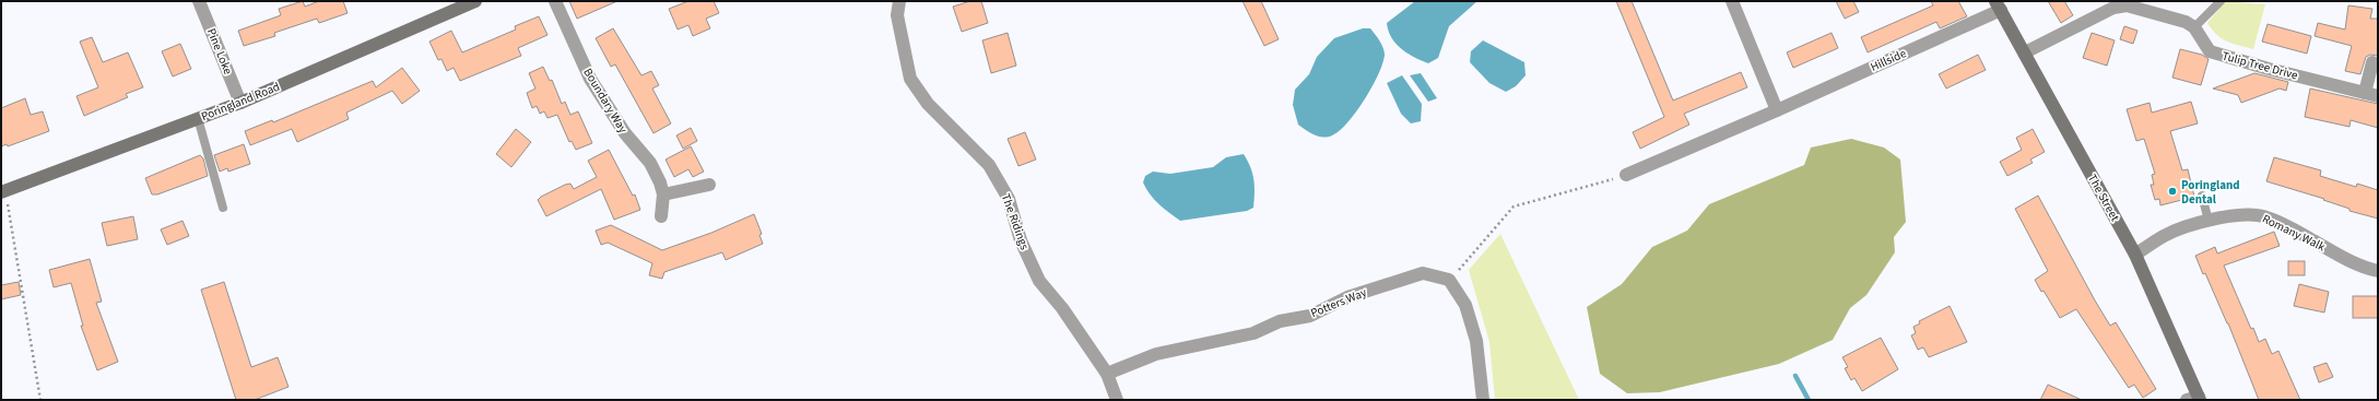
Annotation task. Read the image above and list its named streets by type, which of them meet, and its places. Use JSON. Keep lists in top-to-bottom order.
{
  "streets": {
    "street": [
      "Pine Loke",
      "Hillside",
      "Tulip Tree Drive",
      "Boundary Way",
      "Poringland Road",
      "The Street",
      "The Ridings",
      "Romany Walk",
      "Potters Way"
    ]
  },
  "crossings": [
    ["Pine Loke", "Poringland Road"],
    ["Hillside", "The Street"],
    ["The Street", "Romany Walk"],
    ["The Ridings", "Potters Way"]
  ],
  "places": ["Poringland Dental"]
}
